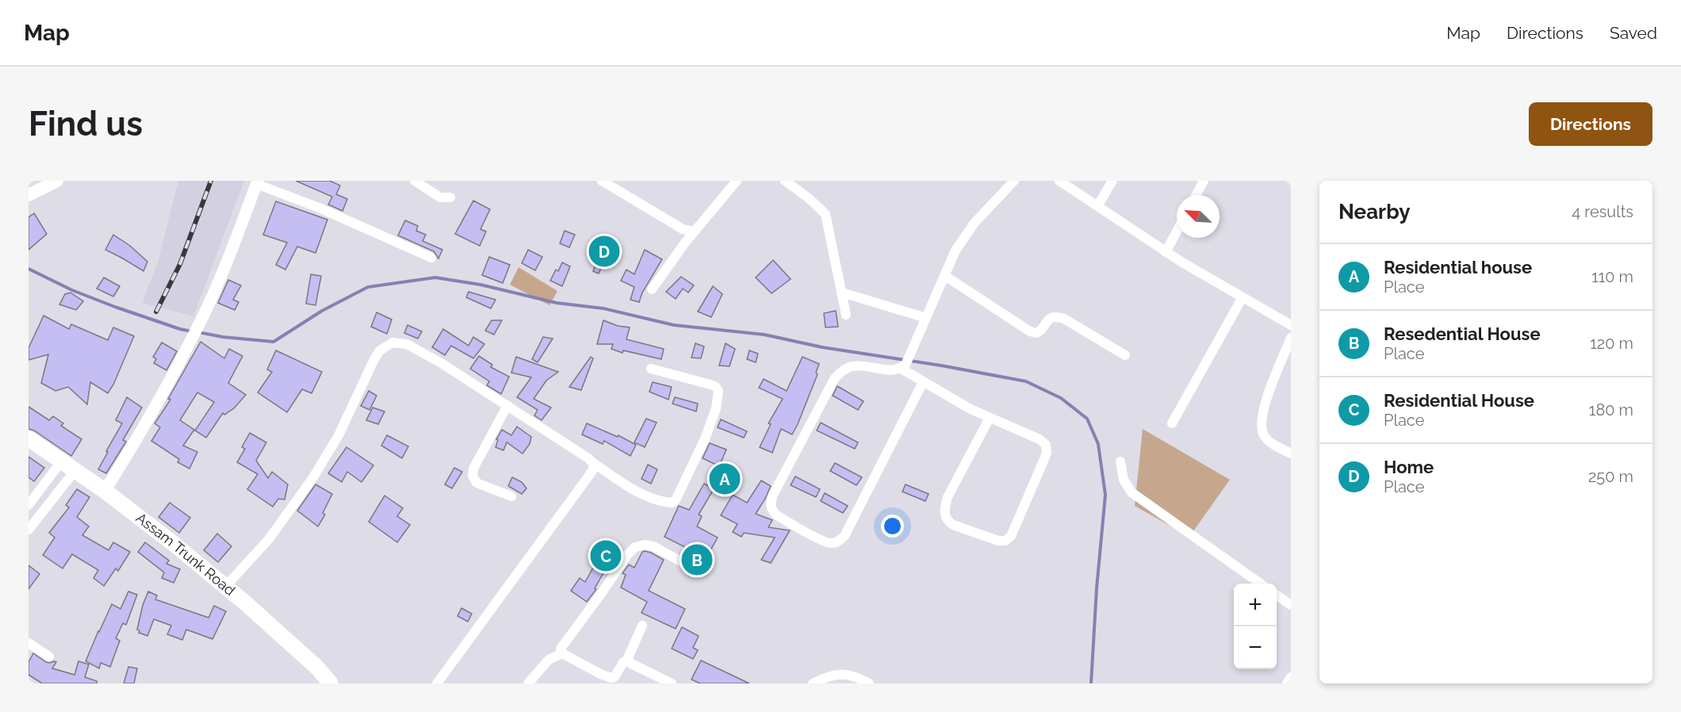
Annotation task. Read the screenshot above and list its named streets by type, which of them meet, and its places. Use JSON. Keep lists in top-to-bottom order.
{
  "streets": {
    "main road": ["Assam Trunk Road"]
  },
  "north": "top left",
  "page": {
    "header": "Map",
    "nav": ["Map", "Directions", "Saved"],
    "buttons": "Directions",
    "title": "Find us",
    "heading": ["Nearby", "4 results"],
    "pins": [
      "D",
      "A",
      "C",
      "B"
    ],
    "list": [
      {
        "mark": "A",
        "name": "Residential house",
        "note": "Place",
        "value": "110 m"
      },
      {
        "mark": "B",
        "name": "Resedential House",
        "note": "Place",
        "value": "120 m"
      },
      {
        "mark": "C",
        "name": "Residential House",
        "note": "Place",
        "value": "180 m"
      },
      {
        "mark": "D",
        "name": "Home",
        "note": "Place",
        "value": "250 m"
      }
    ],
    "map_buttons": ["+", "−"]
  }
}
